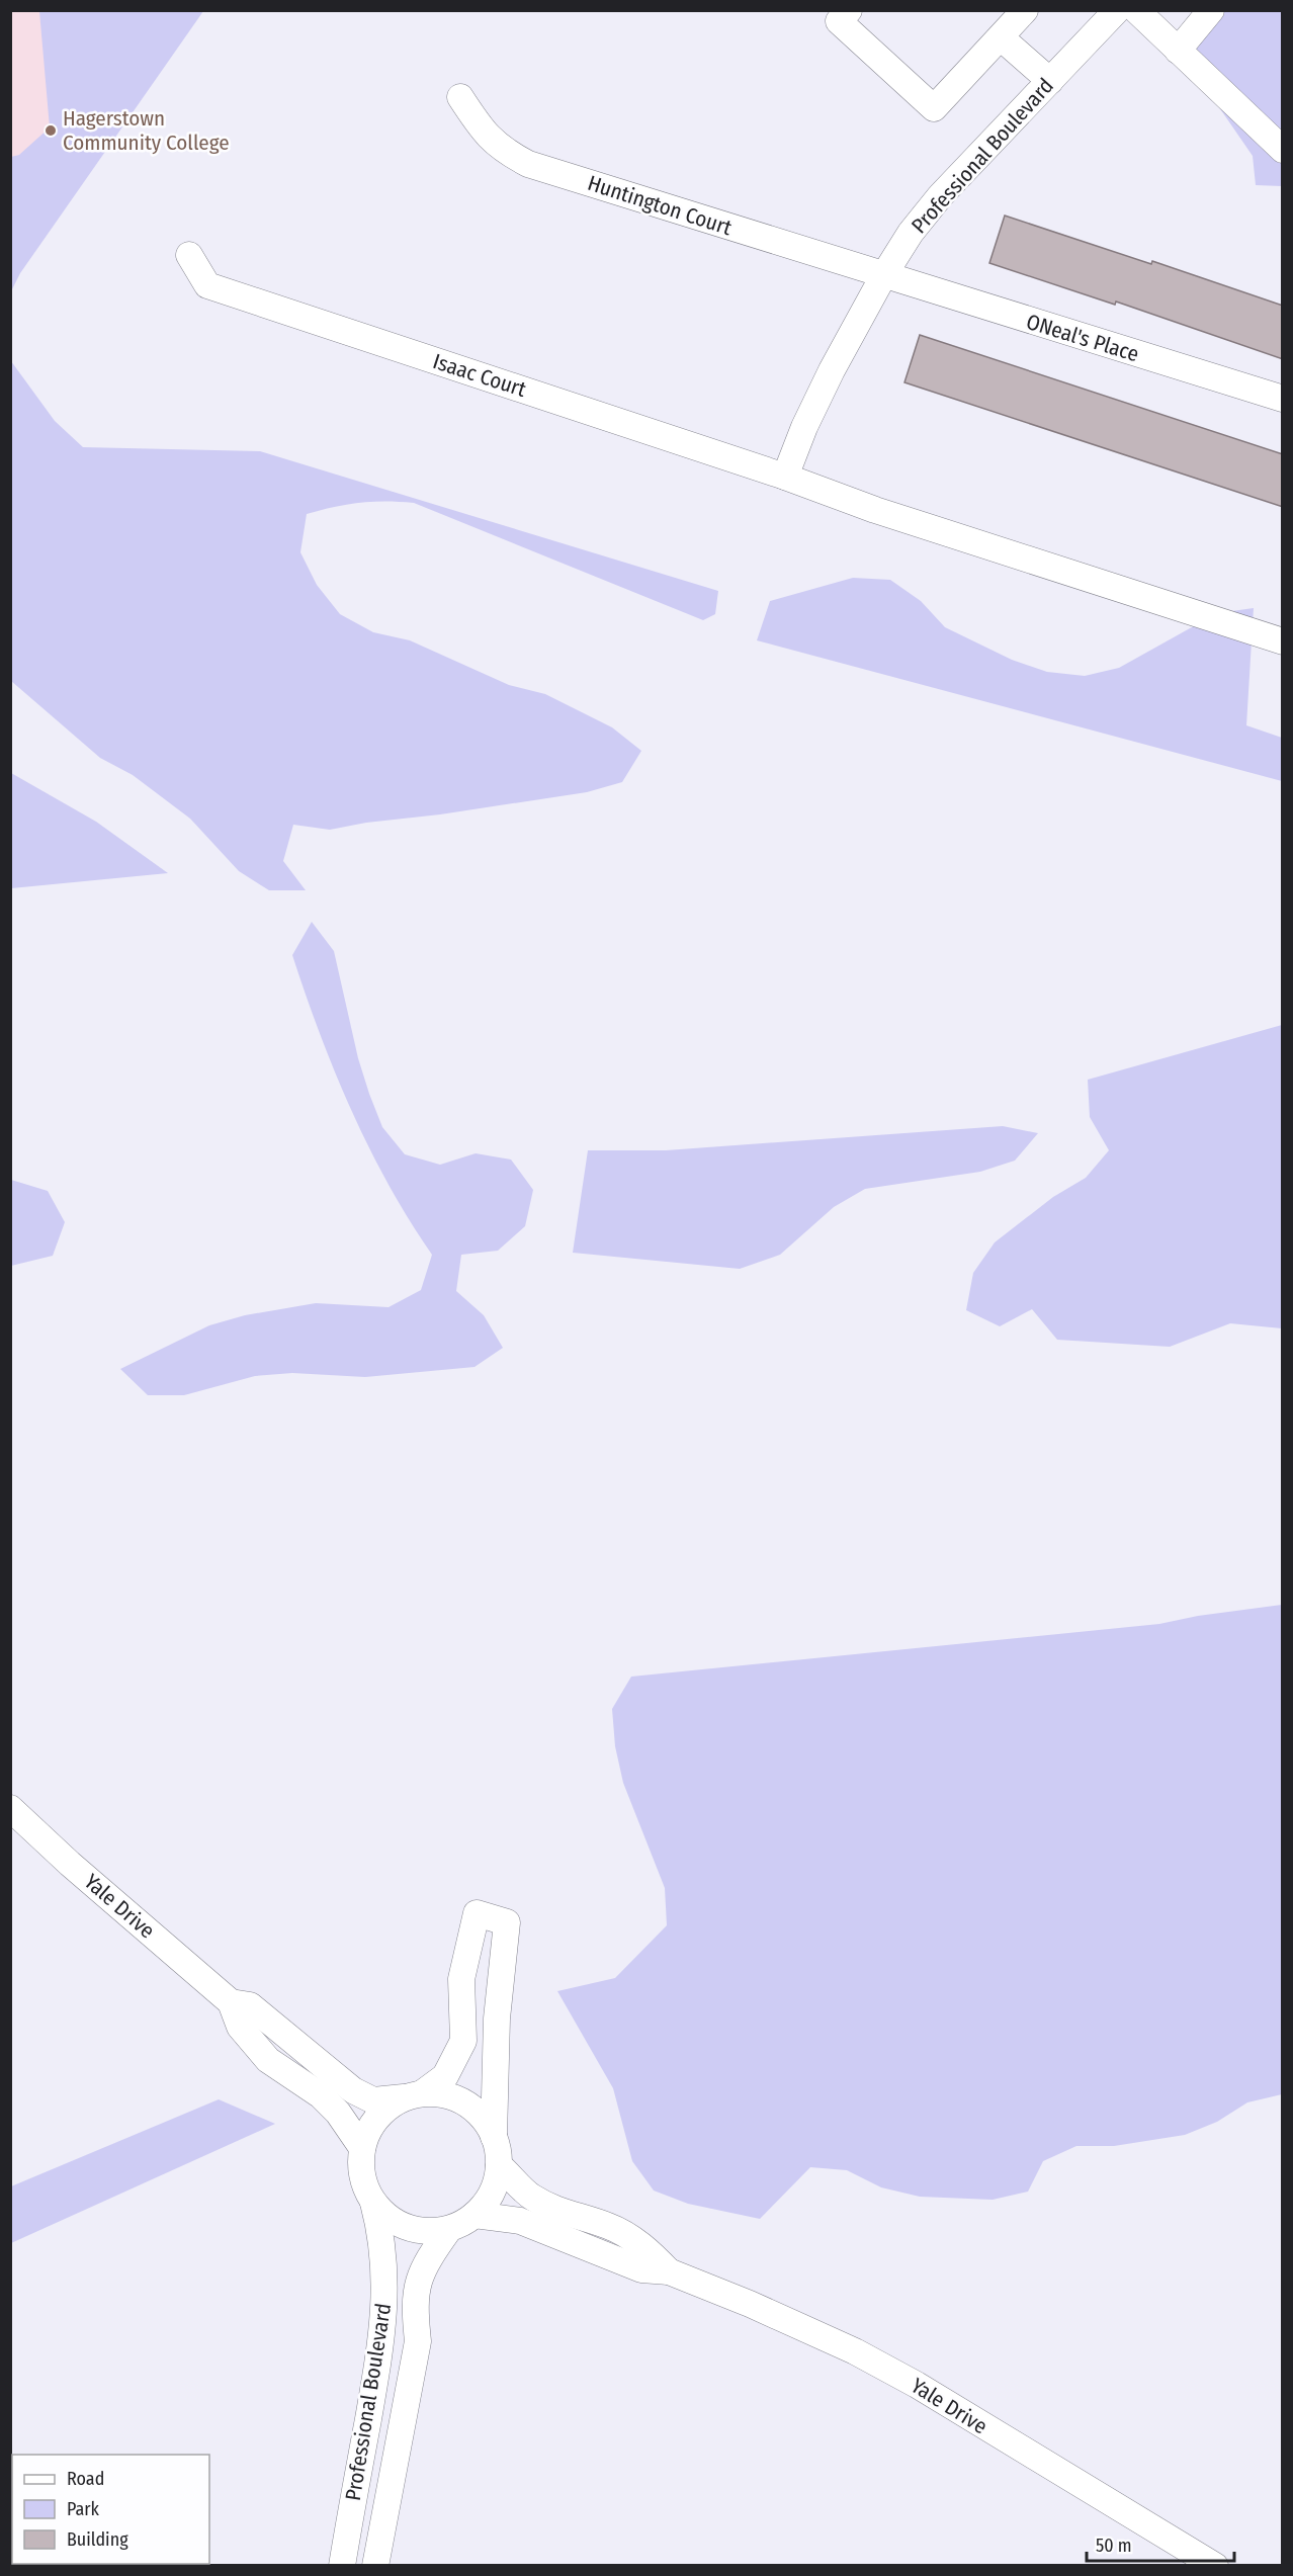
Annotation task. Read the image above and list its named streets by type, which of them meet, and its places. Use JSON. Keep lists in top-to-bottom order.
{
  "streets": {
    "street": [
      "Professional Boulevard",
      "Huntington Court",
      "ONeal's Place",
      "Isaac Court",
      "Yale Drive"
    ]
  },
  "crossings": [
    ["Professional Boulevard", "Huntington Court"],
    ["Professional Boulevard", "ONeal's Place"],
    ["Professional Boulevard", "Isaac Court"],
    ["Professional Boulevard", "Yale Drive"],
    ["Huntington Court", "ONeal's Place"]
  ],
  "places": ["Hagerstown Community College"],
  "legend": ["Road", "Park", "Building"],
  "scale_bar": "50 m"
}
